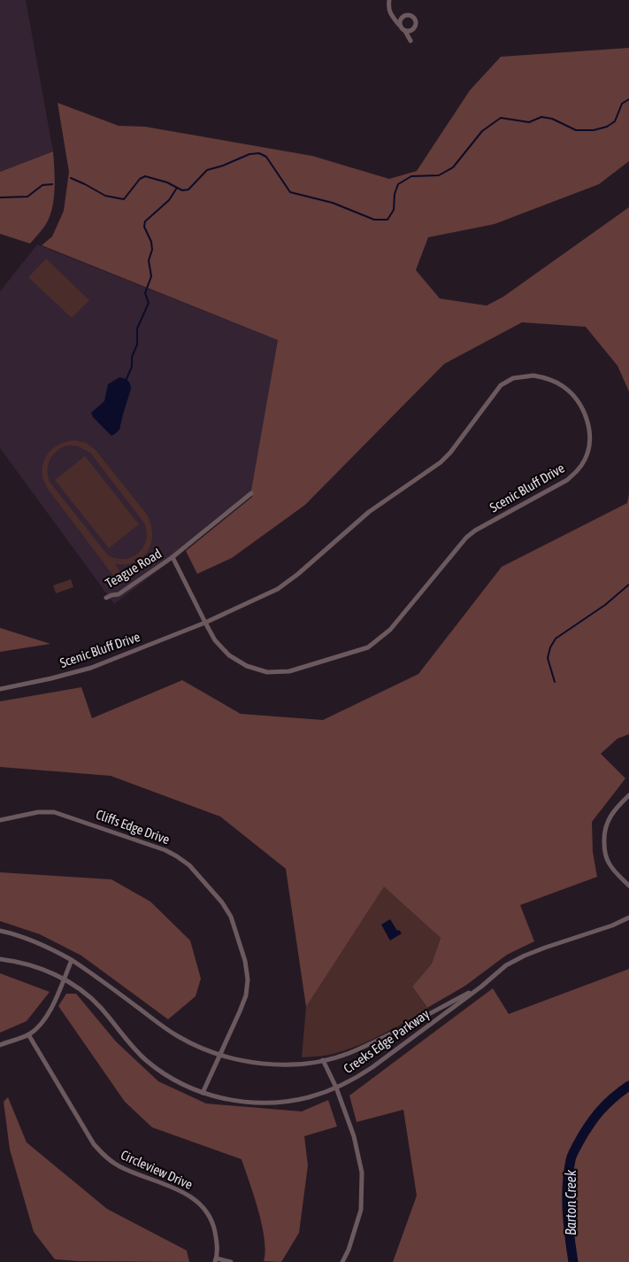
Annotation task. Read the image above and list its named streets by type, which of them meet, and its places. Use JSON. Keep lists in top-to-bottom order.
{
  "streets": {
    "street": [
      "Scenic Bluff Drive",
      "Teague Road",
      "Cliffs Edge Drive",
      "Creeks Edge Parkway",
      "Circleview Drive"
    ]
  },
  "crossings": [
    ["Scenic Bluff Drive", "Teague Road"],
    ["Cliffs Edge Drive", "Creeks Edge Parkway"]
  ],
  "water": ["Barton Creek"]
}
